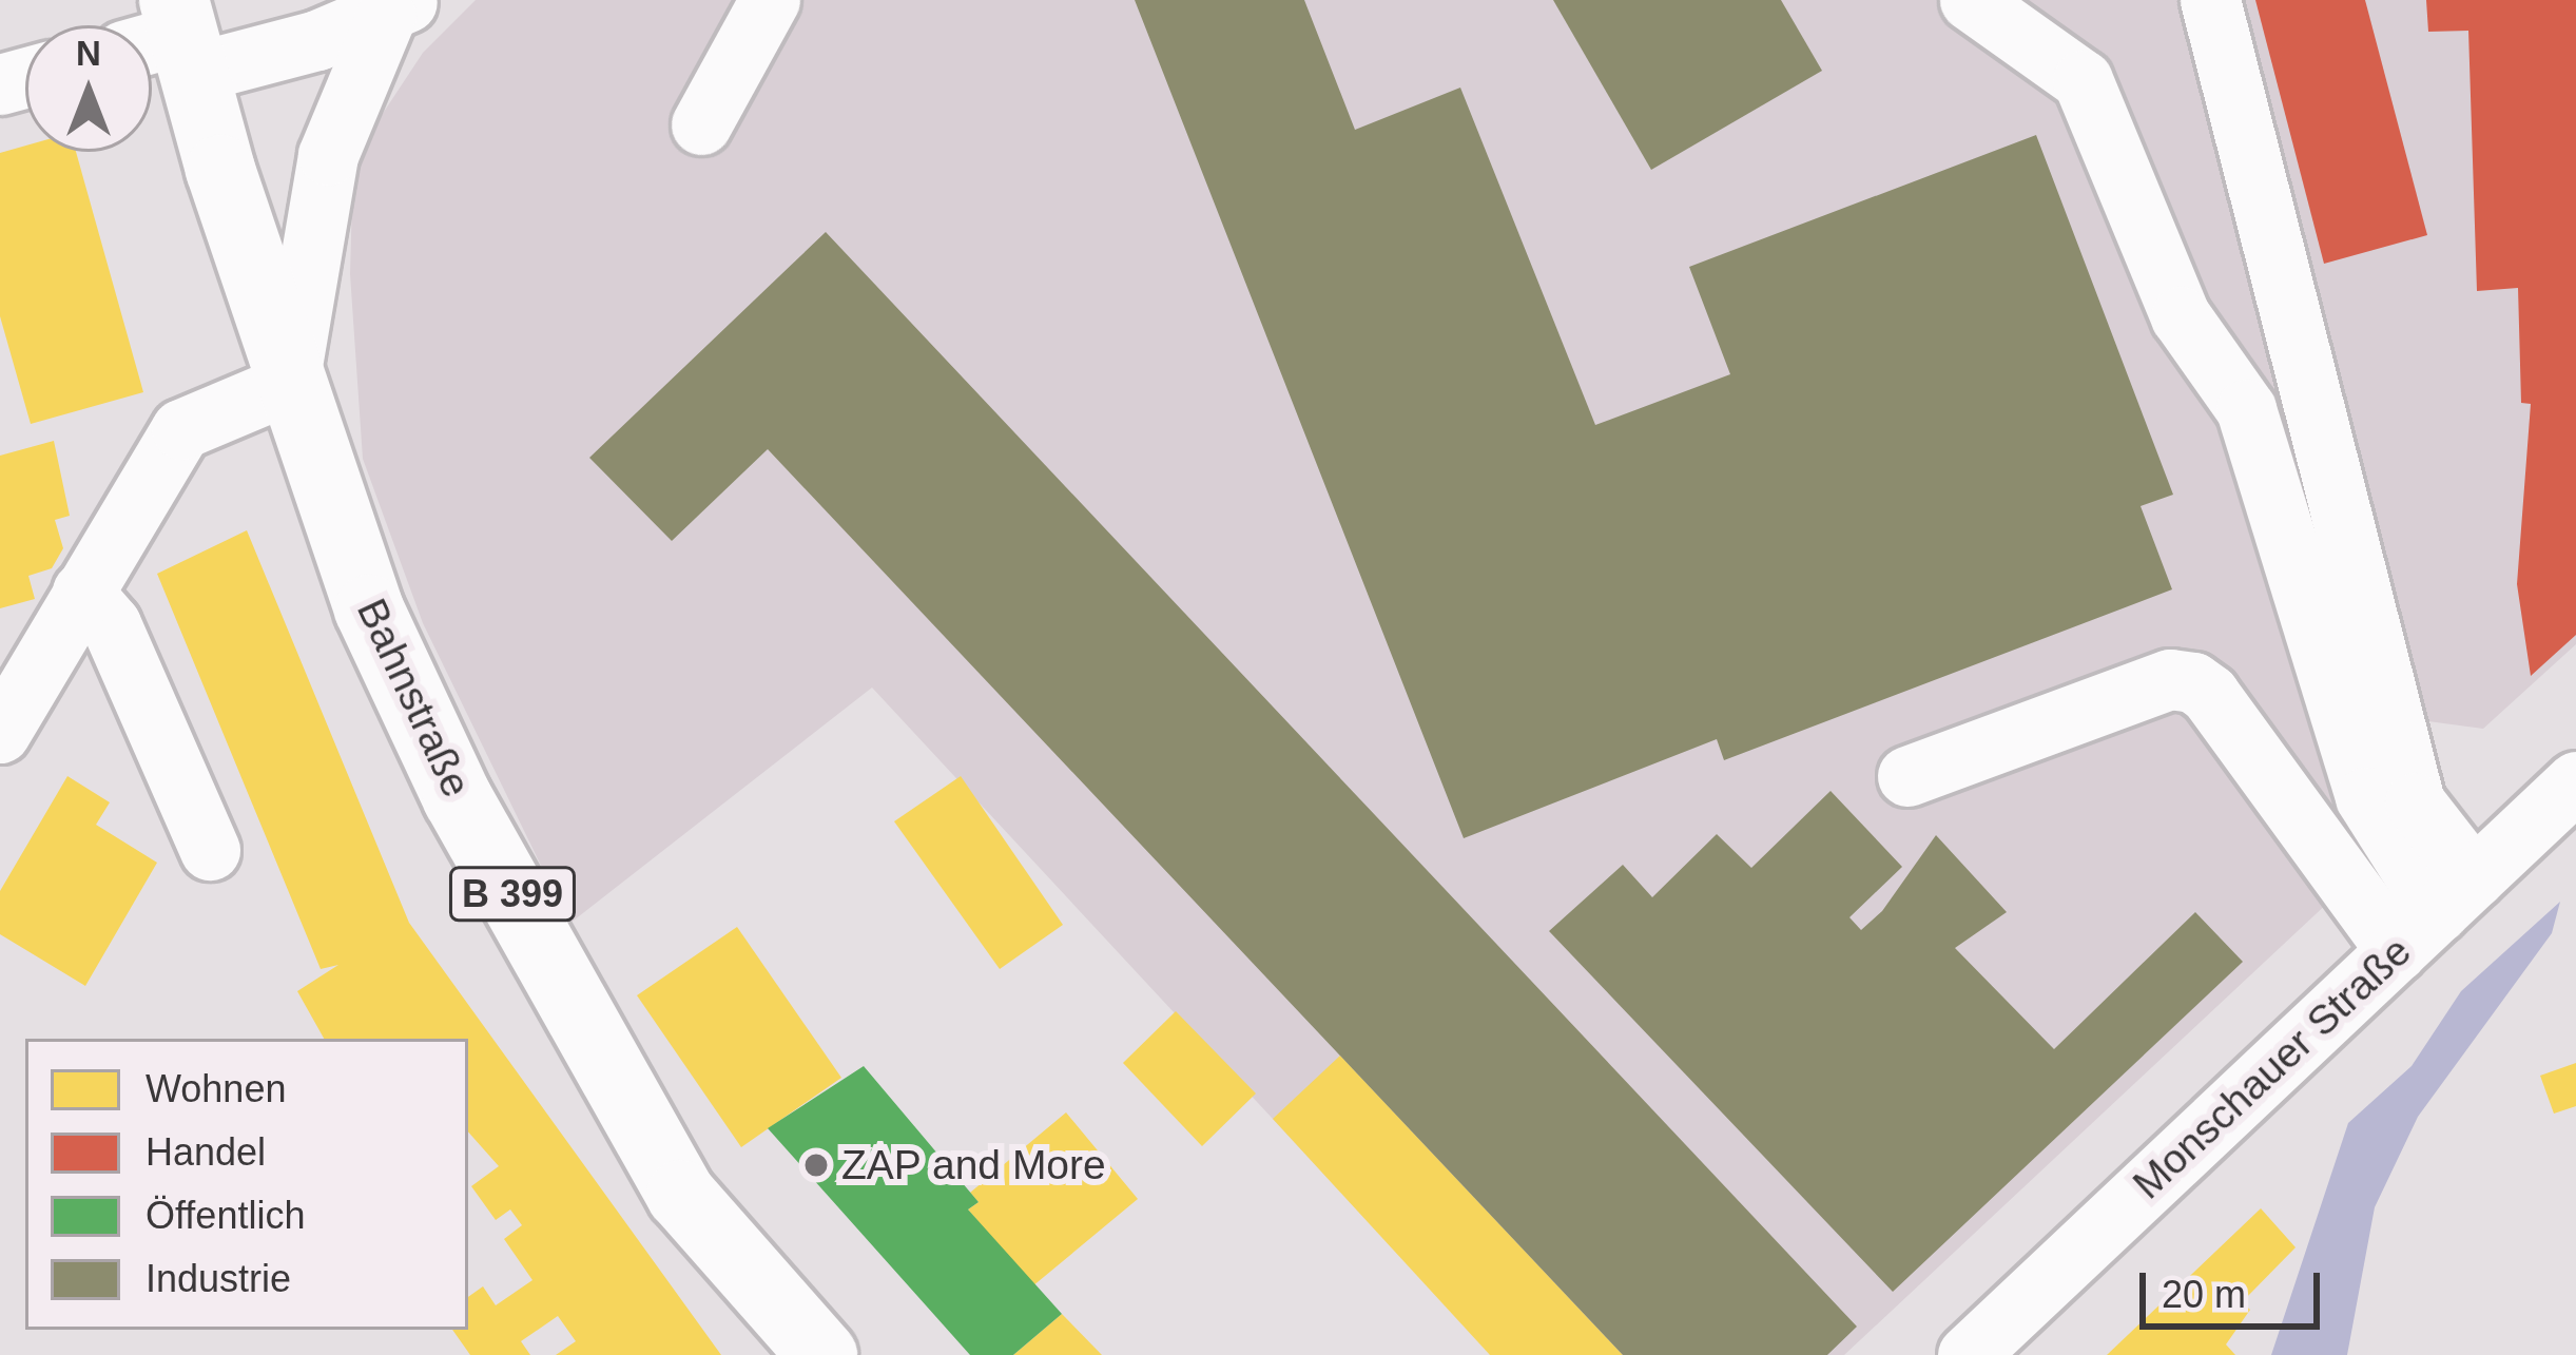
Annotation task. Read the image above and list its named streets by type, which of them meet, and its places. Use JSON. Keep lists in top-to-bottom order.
{
  "streets": {
    "main road": ["Bahnstraße", "B 399"],
    "street": ["Monschauer Straße"]
  },
  "places": ["ZAP and More"],
  "legend": [
    "Wohnen",
    "Handel",
    "Öffentlich",
    "Industrie"
  ],
  "scale_bar": "20 m",
  "north": "top"
}
